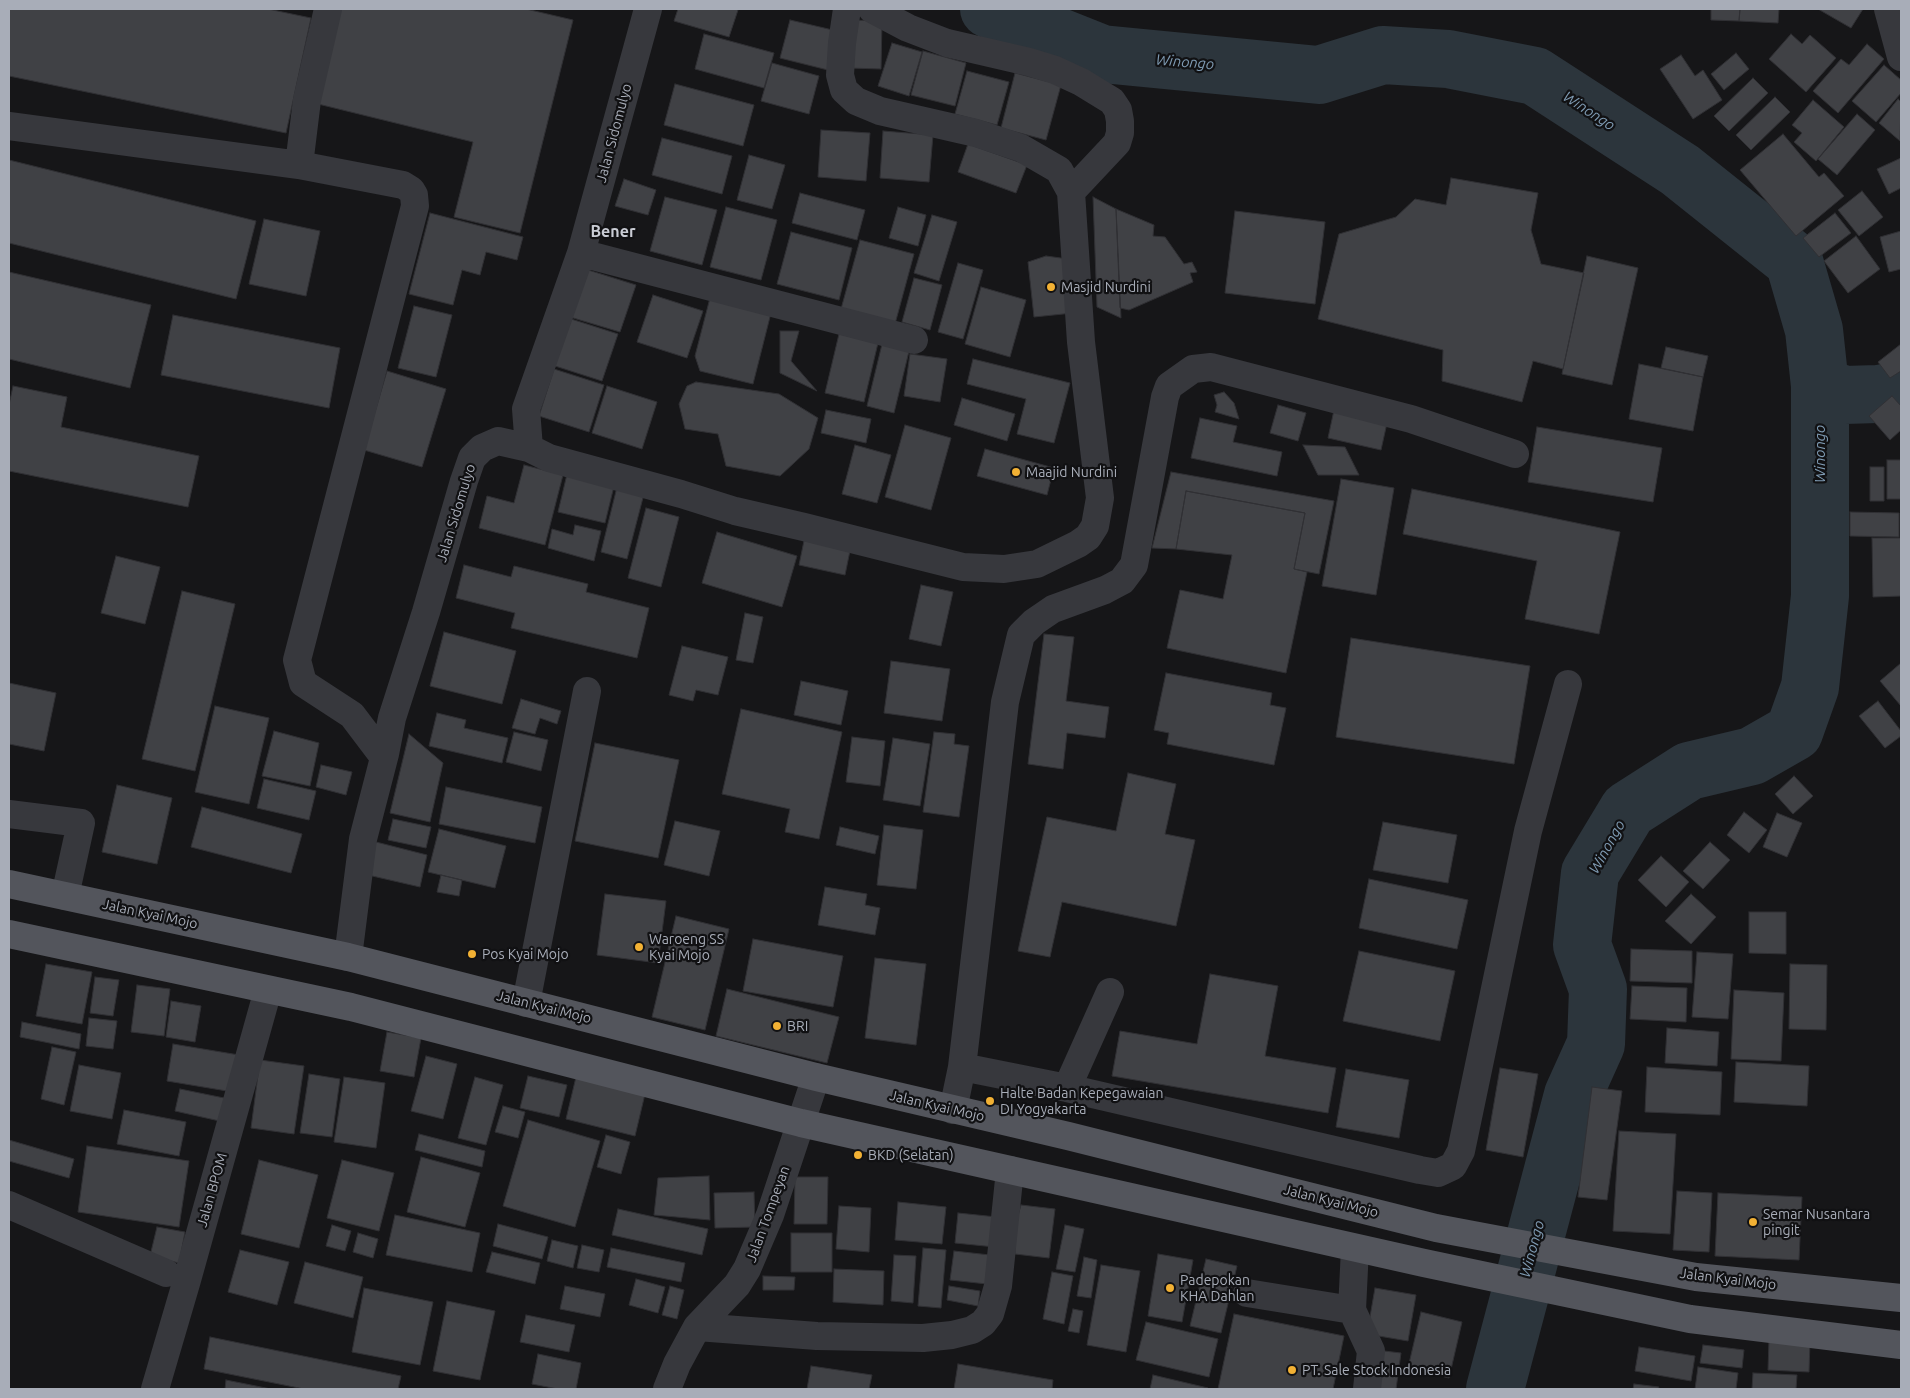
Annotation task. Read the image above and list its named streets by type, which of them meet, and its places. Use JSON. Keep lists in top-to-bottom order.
{
  "streets": {
    "main road": ["Jalan Kyai Mojo"],
    "street": ["Jalan Sidomulyo", "Jalan BPOM", "Jalan Tompeyan"]
  },
  "crossings": [
    ["Jalan Sidomulyo", "Jalan Kyai Mojo"],
    ["Jalan Kyai Mojo", "Jalan Tompeyan"]
  ],
  "districts": ["Bener"],
  "water": ["Winongo"],
  "places": [
    "Masjid Nurdini",
    "Maajid Nurdini",
    "Waroeng SS Kyai Mojo",
    "Pos Kyai Mojo",
    "BRI",
    "Halte Badan Kepegawaian DI Yogyakarta",
    "BKD (Selatan)",
    "Semar Nusantara pingit",
    "Padepokan KHA Dahlan",
    "PT. Sale Stock Indonesia"
  ]
}
